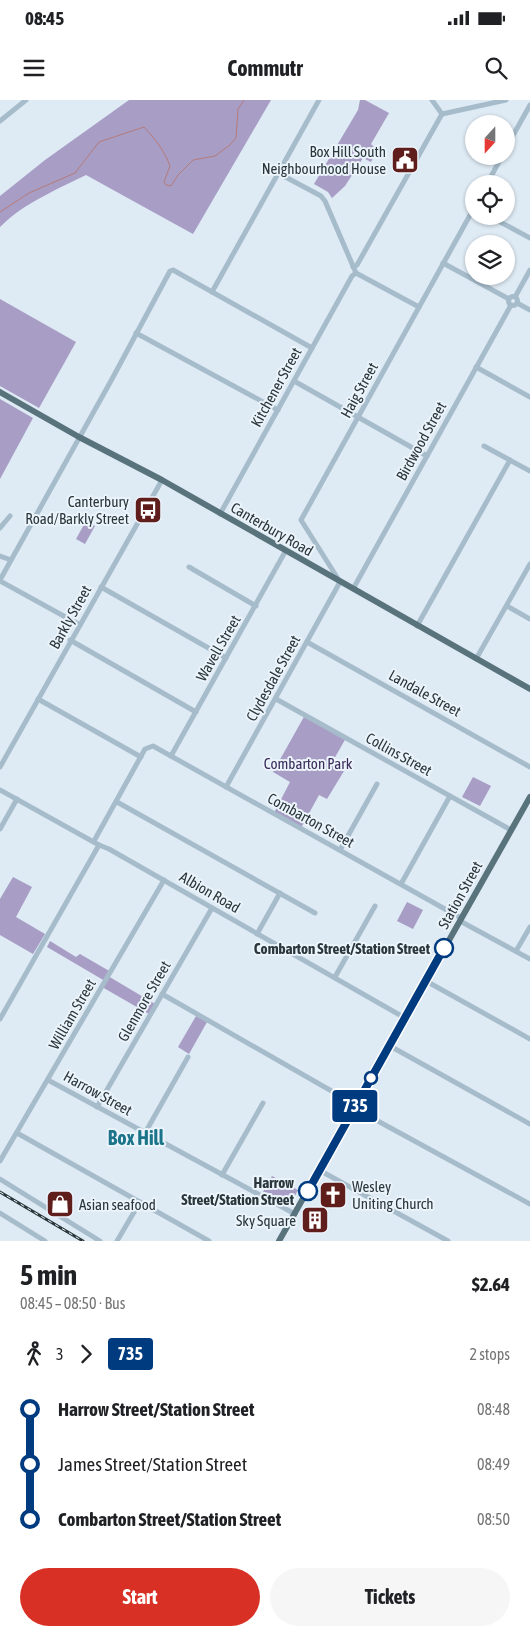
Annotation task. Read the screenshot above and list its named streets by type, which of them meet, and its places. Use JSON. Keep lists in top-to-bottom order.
{
  "streets": {
    "main road": ["Canterbury Road", "Station Street"],
    "street": [
      "Kitchener Street",
      "Haig Street",
      "Birdwood Street",
      "Barkly Street",
      "Wavell Street",
      "Clydesdale Street",
      "Landale Street",
      "Collins Street",
      "Combarton Street",
      "Albion Road",
      "Glenmore Street",
      "William Street",
      "Harrow Street"
    ]
  },
  "crossings": [
    ["Kitchener Street", "Canterbury Road"],
    ["Haig Street", "Canterbury Road"],
    ["Haig Street", "Clydesdale Street"],
    ["Birdwood Street", "Canterbury Road"],
    ["Canterbury Road", "Barkly Street"],
    ["Canterbury Road", "Wavell Street"],
    ["Canterbury Road", "Clydesdale Street"],
    ["Wavell Street", "Combarton Street"],
    ["Clydesdale Street", "Landale Street"],
    ["Clydesdale Street", "Collins Street"],
    ["Clydesdale Street", "Combarton Street"],
    ["Collins Street", "Station Street"],
    ["Combarton Street", "Station Street"],
    ["Albion Road", "Station Street"],
    ["Albion Road", "Glenmore Street"],
    ["Albion Road", "William Street"],
    ["Station Street", "Harrow Street"],
    ["Glenmore Street", "Harrow Street"],
    ["William Street", "Harrow Street"]
  ],
  "districts": ["Box Hill"],
  "parks": ["Combarton Park"],
  "places": {
    "public building": ["Box Hill South Neighbourhood House"],
    "bus stop": ["Canterbury Road/Barkly Street"],
    "other": ["Combarton Street/Station Street", "Harrow Street/Station Street"],
    "church": ["Wesley Uniting Church"],
    "shop": ["Asian seafood"],
    "building": ["Sky Square"]
  },
  "lines": ["bus line 735"],
  "north": "bottom",
  "page": {
    "status": "08:45",
    "header": "Commutr",
    "on_map": "735",
    "heading": ["5 min", "08:45 – 08:50 · Bus", "$2.64"],
    "legs": ["3", "735", "2 stops"],
    "list": [
      {
        "name": "Harrow Street/Station Street",
        "value": "08:48"
      },
      {
        "name": "James Street/Station Street",
        "value": "08:49"
      },
      {
        "name": "Combarton Street/Station Street",
        "value": "08:50"
      }
    ],
    "buttons": ["Start", "Tickets"]
  }
}
